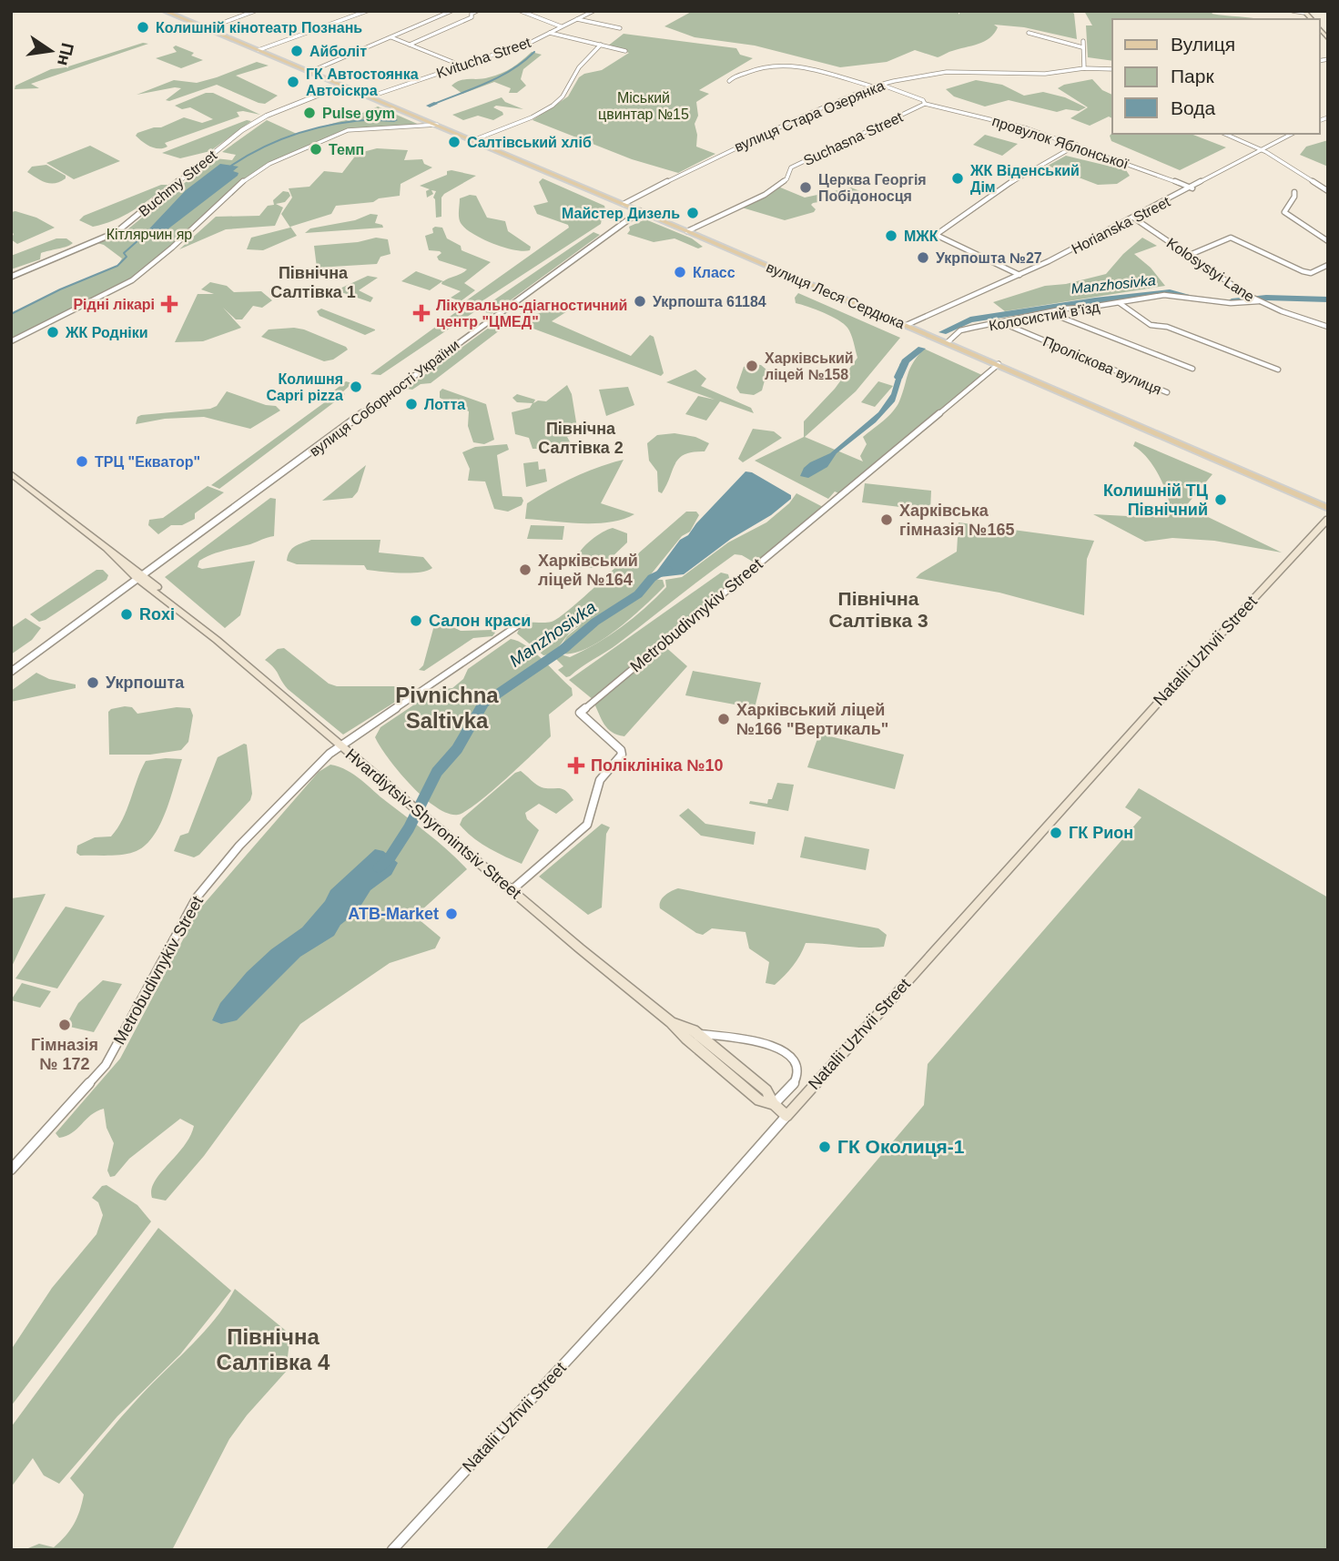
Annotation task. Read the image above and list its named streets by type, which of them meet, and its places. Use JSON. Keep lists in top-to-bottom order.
{
  "streets": {
    "main road": ["вулиця Леся Сердюка", "Natalii Uzhvii Street", "Hvardiytsiv-Shyronintsiv Street"],
    "street": [
      "Kvitucha Street",
      "вулиця Стара Озерянка",
      "Suchasna Street",
      "провулок Яблонської",
      "Buchmy Street",
      "Horianska Street",
      "Kolosystyi Lane",
      "Колосистий в'їзд",
      "Проліскова вулиця",
      "вулиця Соборності України",
      "Metrobudivnykiv Street"
    ]
  },
  "crossings": [
    ["Kvitucha Street", "вулиця Леся Сердюка"],
    ["вулиця Стара Озерянка", "провулок Яблонської"],
    ["вулиця Стара Озерянка", "вулиця Леся Сердюка"],
    ["Suchasna Street", "провулок Яблонської"],
    ["Suchasna Street", "вулиця Леся Сердюка"],
    ["провулок Яблонської", "Horianska Street"],
    ["Buchmy Street", "вулиця Леся Сердюка"],
    ["Horianska Street", "Kolosystyi Lane"],
    ["Horianska Street", "вулиця Леся Сердюка"],
    ["Kolosystyi Lane", "Колосистий в'їзд"],
    ["вулиця Леся Сердюка", "Колосистий в'їзд"],
    ["вулиця Леся Сердюка", "вулиця Соборності України"],
    ["вулиця Леся Сердюка", "Metrobudivnykiv Street"],
    ["Колосистий в'їзд", "Проліскова вулиця"],
    ["вулиця Соборності України", "Hvardiytsiv-Shyronintsiv Street"],
    ["Metrobudivnykiv Street", "Hvardiytsiv-Shyronintsiv Street"],
    ["Natalii Uzhvii Street", "Hvardiytsiv-Shyronintsiv Street"]
  ],
  "districts": [
    "Північна Салтівка 1",
    "Північна Салтівка 2",
    "Північна Салтівка 3",
    "Pivnichna Saltivka",
    "Північна Салтівка 4"
  ],
  "water": ["Manzhosivka"],
  "parks": ["Міський цвинтар №15", "Кітлярчин яр"],
  "places": {
    "other": [
      "Колишній кінотеатр Познань",
      "Айболіт",
      "ГК Автостоянка Автоіскра",
      "Pulse gym",
      "Салтівський хліб",
      "Темп",
      "ЖК Віденський Дім",
      "Церква Георгія Побідоносця",
      "Майстер Дизель",
      "МЖК",
      "Укрпошта №27",
      "Класс",
      "Укрпошта 61184",
      "ЖК Родніки",
      "Харківський ліцей №158",
      "Колишня Capri pizza",
      "Лотта",
      "ТРЦ \"Екватор\"",
      "Колишній ТЦ Північний",
      "Харківська гімназія №165",
      "Харківський ліцей №164",
      "Roxi",
      "Салон краси",
      "Укрпошта",
      "Харківський ліцей №166 \"Вертикаль\"",
      "ГК Рион",
      "ATB-Market",
      "Гімназія № 172",
      "ГК Околиця-1"
    ],
    "health": ["Рідні лікарі", "Лікувально-діагностичний центр \"ЦМЕД\"", "Поліклініка №10"]
  },
  "legend": ["Вулиця", "Парк", "Вода"],
  "north": "right"
}
